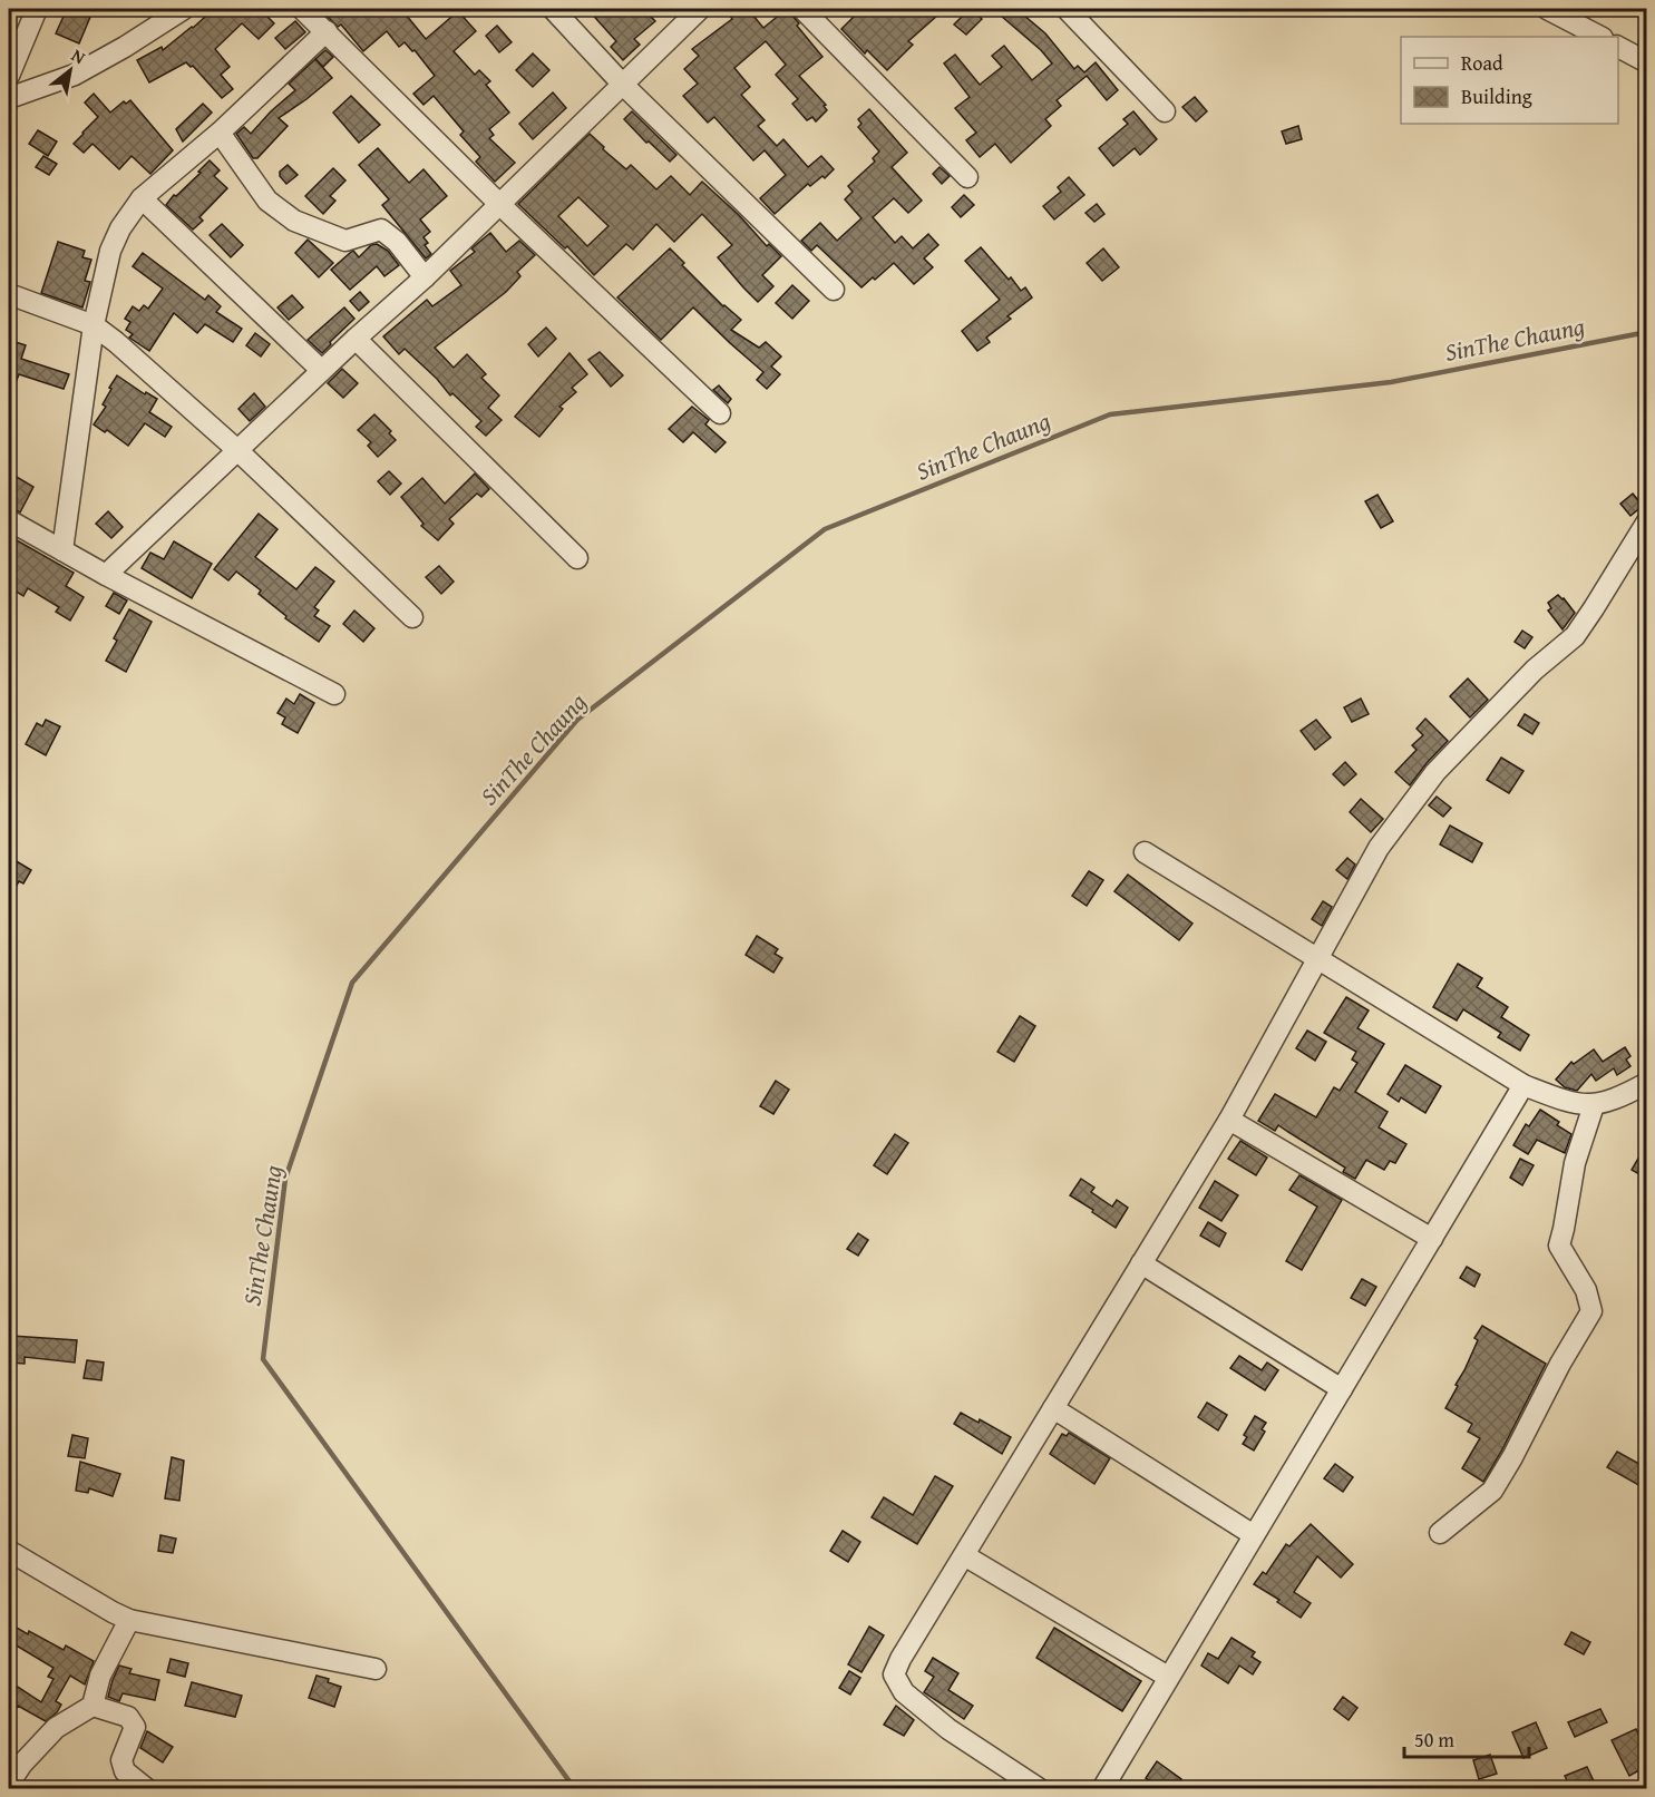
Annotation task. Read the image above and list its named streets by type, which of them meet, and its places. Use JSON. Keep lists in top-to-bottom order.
{
  "water": ["SinThe Chaung"],
  "legend": ["Road", "Building"],
  "scale_bar": "50 m",
  "north": "top right"
}
